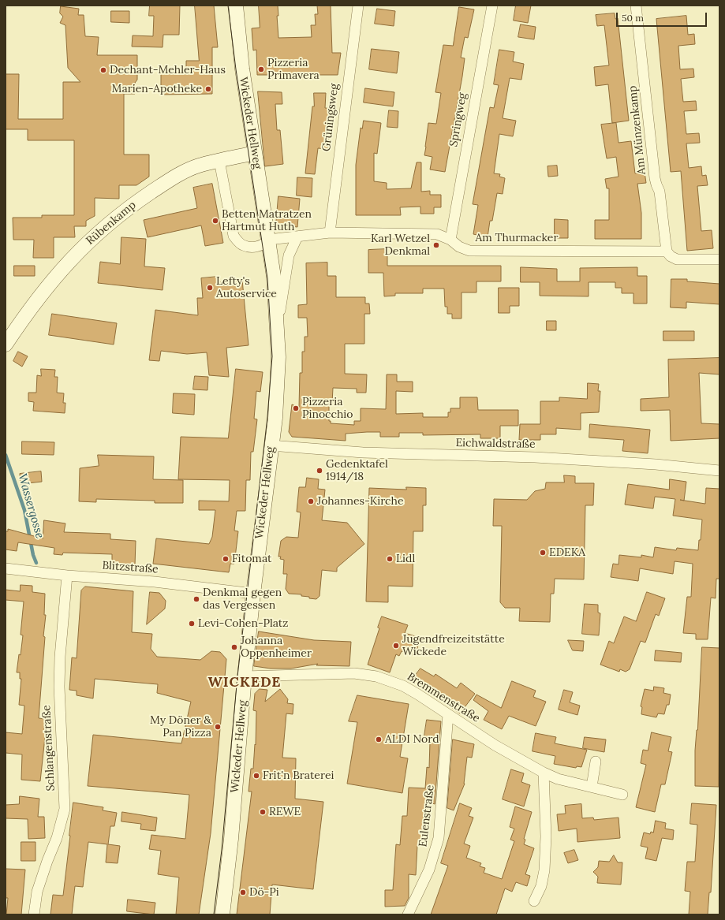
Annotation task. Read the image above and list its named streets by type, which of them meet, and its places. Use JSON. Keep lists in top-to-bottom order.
{
  "streets": {
    "main road": ["Wickeder Hellweg", "Rübenkamp"],
    "street": [
      "Grüningsweg",
      "Springweg",
      "Am Münzenkamp",
      "Am Thurmacker",
      "Eichwaldstraße",
      "Blitzstraße",
      "Bremmenstraße",
      "Schlangenstraße",
      "Eulenstraße"
    ]
  },
  "crossings": [
    ["Grüningsweg", "Am Thurmacker"],
    ["Springweg", "Am Thurmacker"],
    ["Wickeder Hellweg", "Rübenkamp"],
    ["Wickeder Hellweg", "Am Thurmacker"],
    ["Wickeder Hellweg", "Eichwaldstraße"],
    ["Wickeder Hellweg", "Blitzstraße"],
    ["Wickeder Hellweg", "Bremmenstraße"],
    ["Am Münzenkamp", "Am Thurmacker"],
    ["Blitzstraße", "Schlangenstraße"],
    ["Bremmenstraße", "Eulenstraße"]
  ],
  "districts": ["WICKEDE"],
  "water": ["Wassergosse"],
  "places": [
    "Pizzeria Primavera",
    "Dechant-Mehler-Haus",
    "Marien-Apotheke",
    "Betten Matratzen Hartmut Huth",
    "Karl Wetzel Denkmal",
    "Lefty's Autoservice",
    "Pizzeria Pinocchio",
    "Gedenktafel 1914/18",
    "Johannes-Kirche",
    "EDEKA",
    "Fitomat",
    "Lidl",
    "Denkmal gegen das Vergessen",
    "Levi-Cohen-Platz",
    "Jugendfreizeitstätte Wickede",
    "Johanna Oppenheimer",
    "My Döner & Pan Pizza",
    "ALDI Nord",
    "Frit'n Braterei",
    "REWE",
    "Dö-Pi"
  ],
  "scale_bar": "50 m"
}
